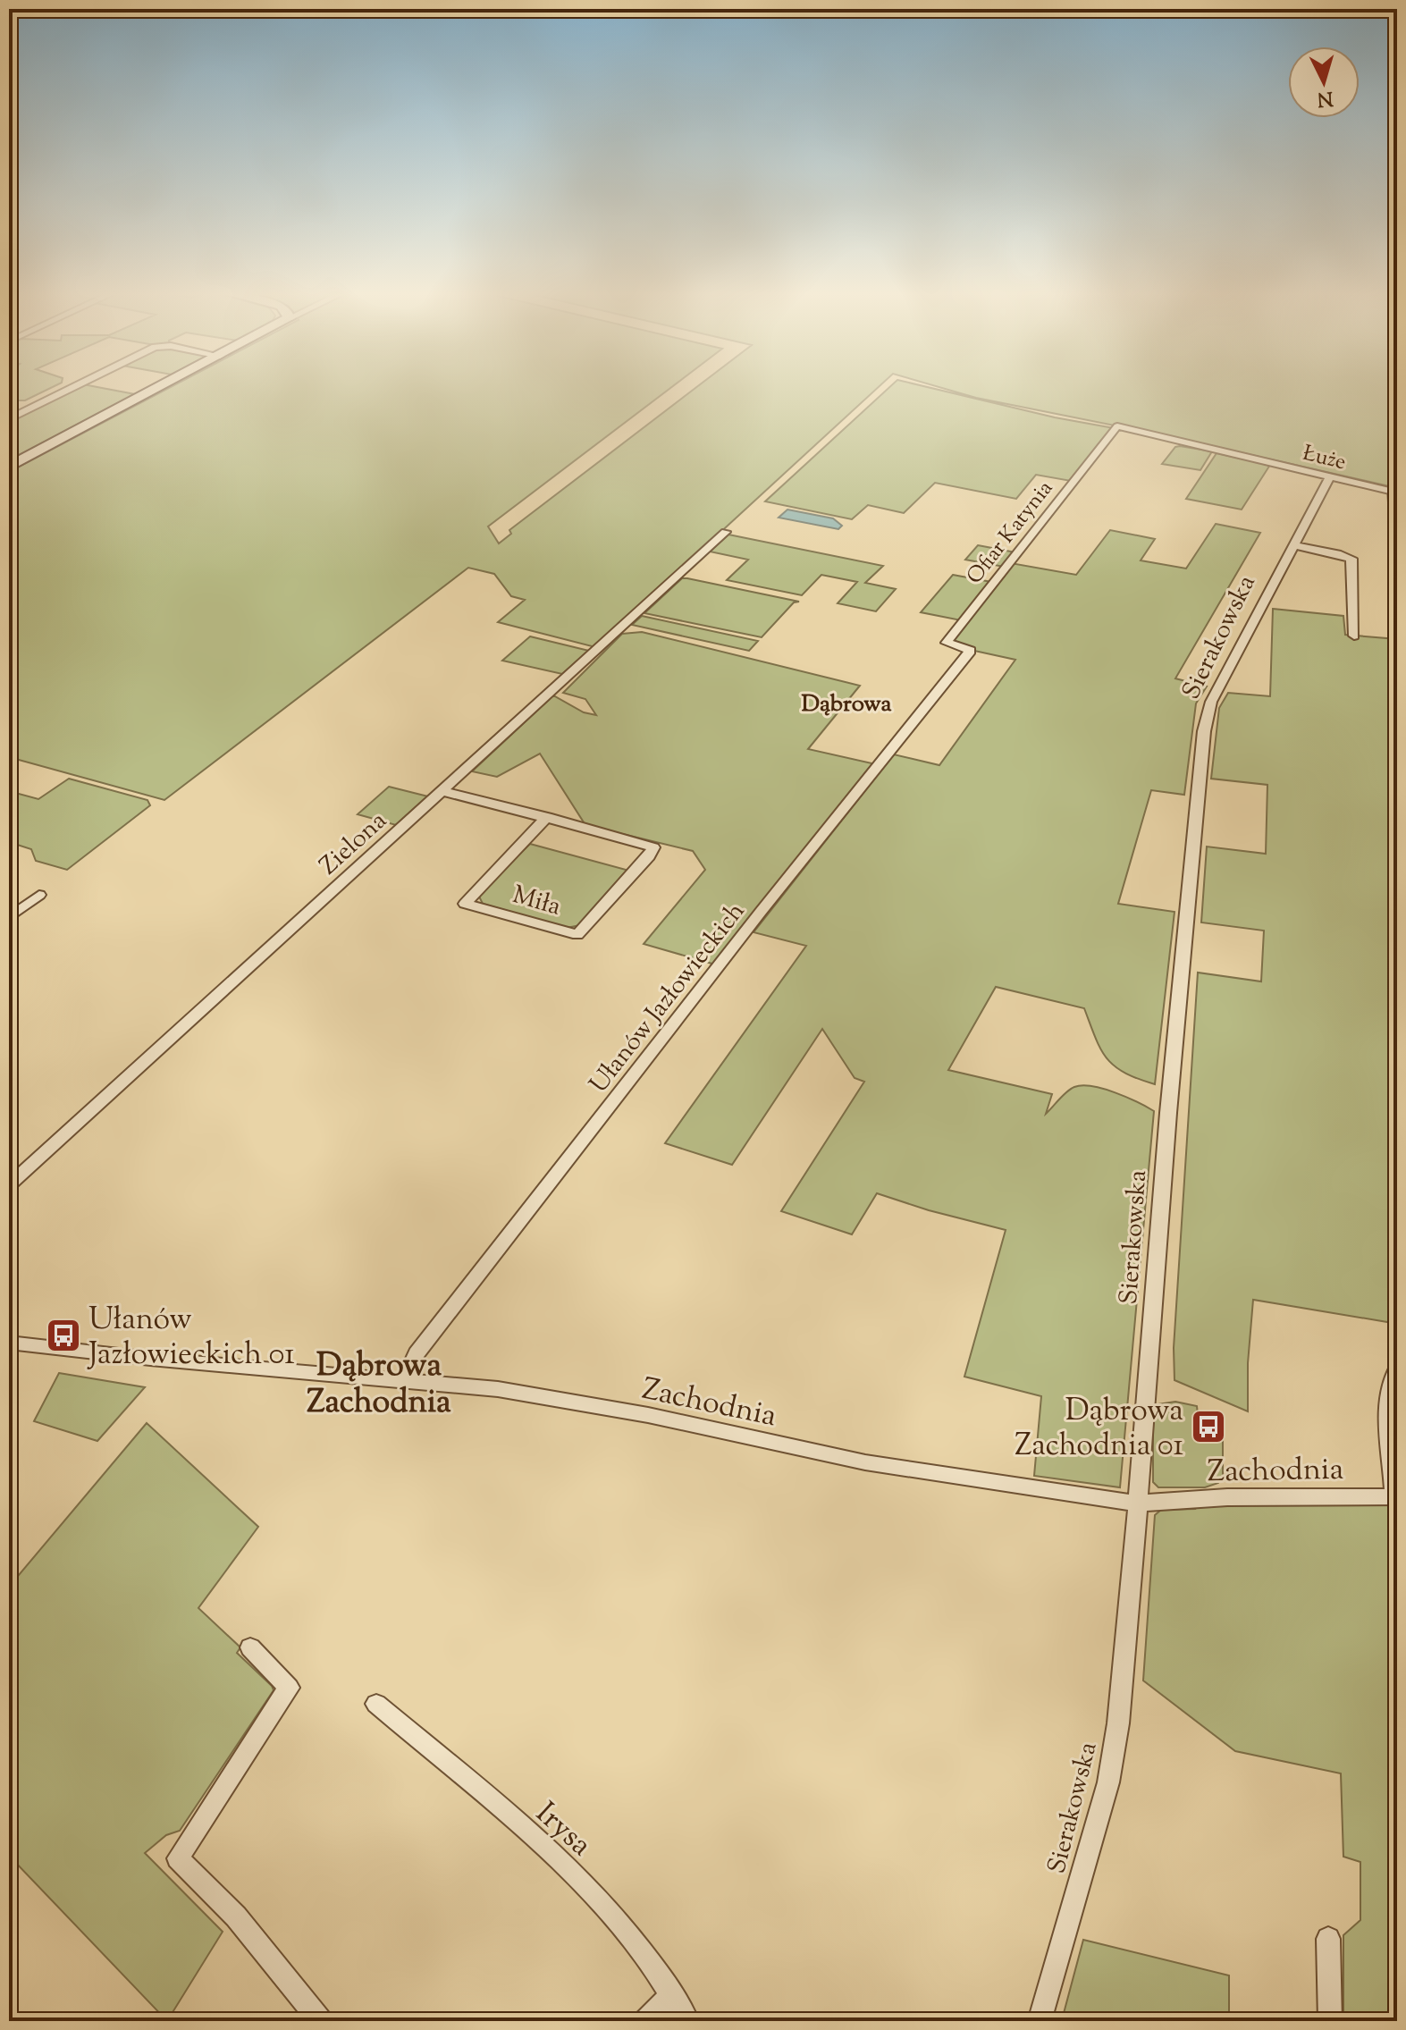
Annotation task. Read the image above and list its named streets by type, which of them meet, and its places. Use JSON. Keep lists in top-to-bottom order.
{
  "streets": {
    "street": [
      "Łuże",
      "Ofiar Katynia",
      "Sierakowska",
      "Zielona",
      "Miła",
      "Ułanów Jazłowieckich",
      "Zachodnia",
      "Irysa"
    ]
  },
  "crossings": [
    ["Łuże", "Ofiar Katynia"],
    ["Łuże", "Sierakowska"],
    ["Ofiar Katynia", "Ułanów Jazłowieckich"],
    ["Sierakowska", "Zachodnia"],
    ["Zielona", "Miła"],
    ["Ułanów Jazłowieckich", "Zachodnia"]
  ],
  "districts": ["Dąbrowa", "Dąbrowa Zachodnia"],
  "places": {
    "bus stop": ["Ułanów Jazłowieckich 01", "Dąbrowa Zachodnia 01"]
  },
  "north": "bottom"
}
